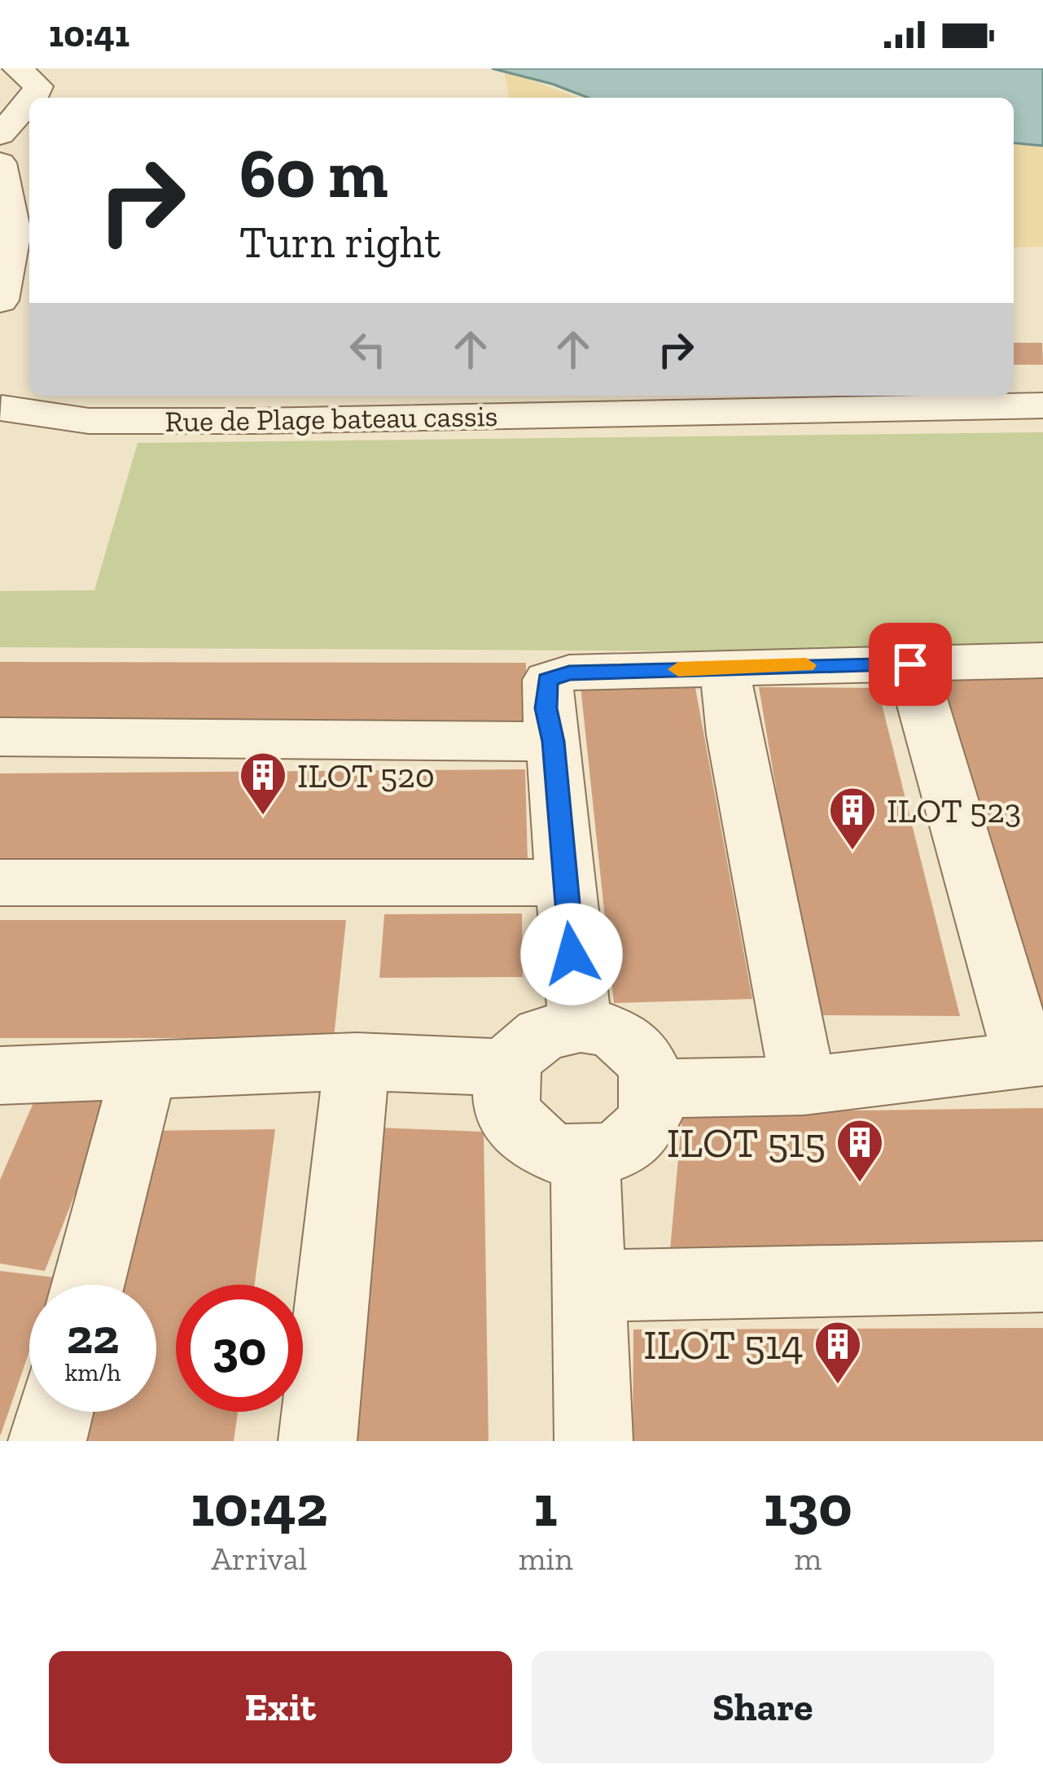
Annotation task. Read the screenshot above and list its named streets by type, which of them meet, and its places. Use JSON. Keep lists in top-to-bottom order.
{
  "streets": {
    "street": ["Rue de Plage bateau cassis"]
  },
  "places": {
    "building": [
      "ILOT 520",
      "ILOT 523",
      "ILOT 515",
      "ILOT 514"
    ]
  },
  "page": {
    "status": "10:41",
    "turn": ["60 m", "Turn right"],
    "speed": "22 km/h",
    "limit": "30",
    "eta": [
      "10:42",
      "Arrival",
      "1",
      "min",
      "130",
      "m"
    ],
    "buttons": ["Exit", "Share"]
  }
}
